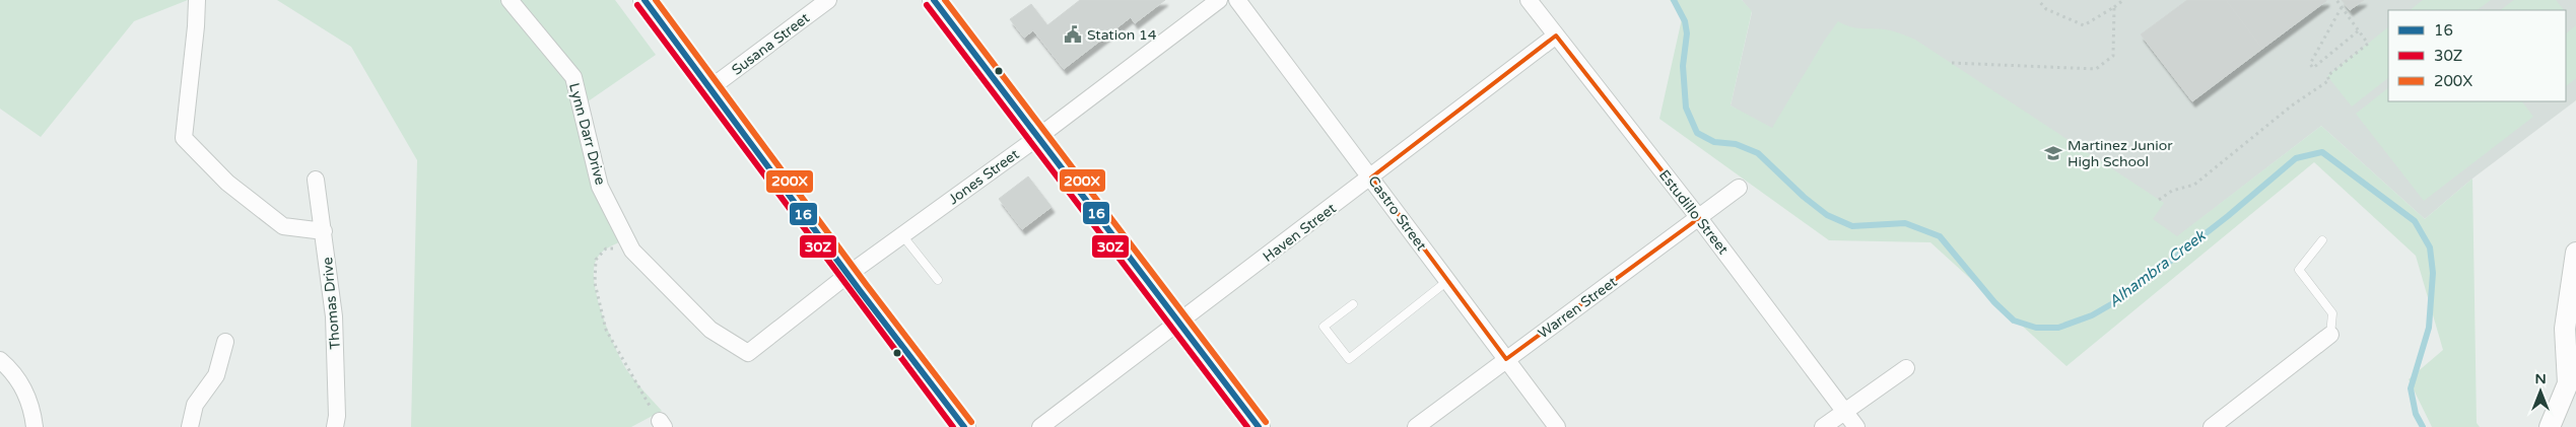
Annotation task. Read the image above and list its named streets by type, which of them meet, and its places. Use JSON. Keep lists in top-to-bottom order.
{
  "streets": {
    "street": [
      "Susana Street",
      "Lynn Darr Drive",
      "Jones Street",
      "Estudillo Street",
      "Castro Street",
      "Haven Street",
      "Thomas Drive",
      "Warren Street"
    ]
  },
  "crossings": [
    ["Lynn Darr Drive", "Jones Street"],
    ["Estudillo Street", "Haven Street"],
    ["Estudillo Street", "Warren Street"],
    ["Castro Street", "Haven Street"],
    ["Castro Street", "Warren Street"]
  ],
  "water": ["Alhambra Creek"],
  "places": {
    "public building": ["Station 14"],
    "school or university": ["Martinez Junior High School"]
  },
  "lines": ["transit line 16", "transit line 200X", "transit line 30Z"],
  "legend": ["16", "30Z", "200X"],
  "north": "top"
}
